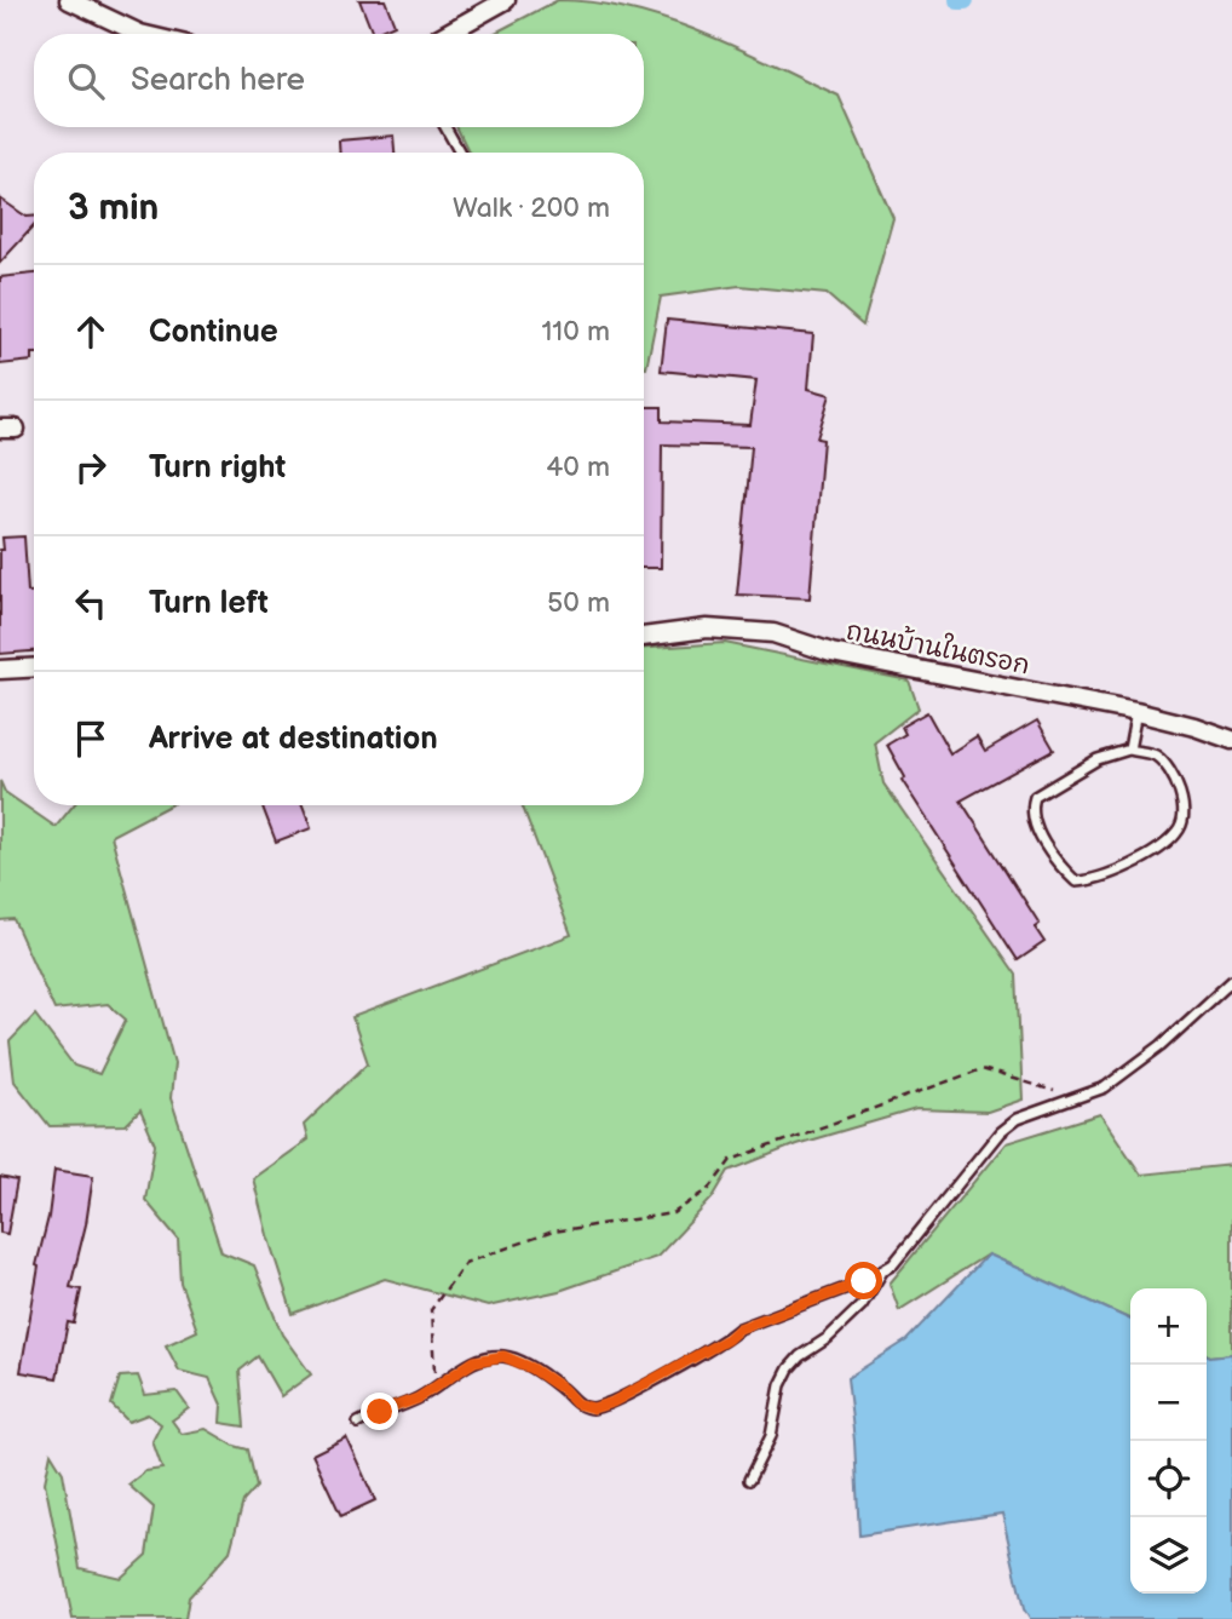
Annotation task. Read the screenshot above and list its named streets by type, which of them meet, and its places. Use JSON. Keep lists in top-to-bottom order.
{
  "streets": {
    "street": ["ถนนบ้านในตรอก"]
  },
  "page": {
    "search": "Search here",
    "heading": ["3 min", "Walk · 200 m"],
    "list": [
      ["Continue", "110 m"],
      ["Turn right", "40 m"],
      ["Turn left", "50 m"],
      "Arrive at destination"
    ],
    "map_buttons": ["+", "−"]
  }
}
